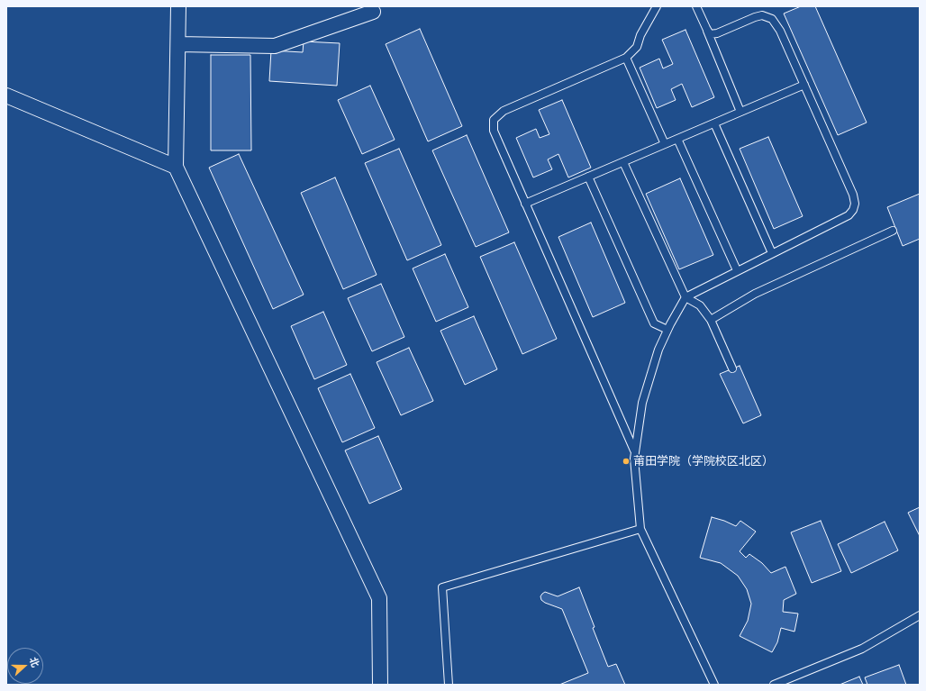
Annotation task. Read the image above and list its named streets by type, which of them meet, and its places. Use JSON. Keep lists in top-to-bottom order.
{
  "places": ["莆田学院（学院校区北区）"],
  "north": "right"
}
